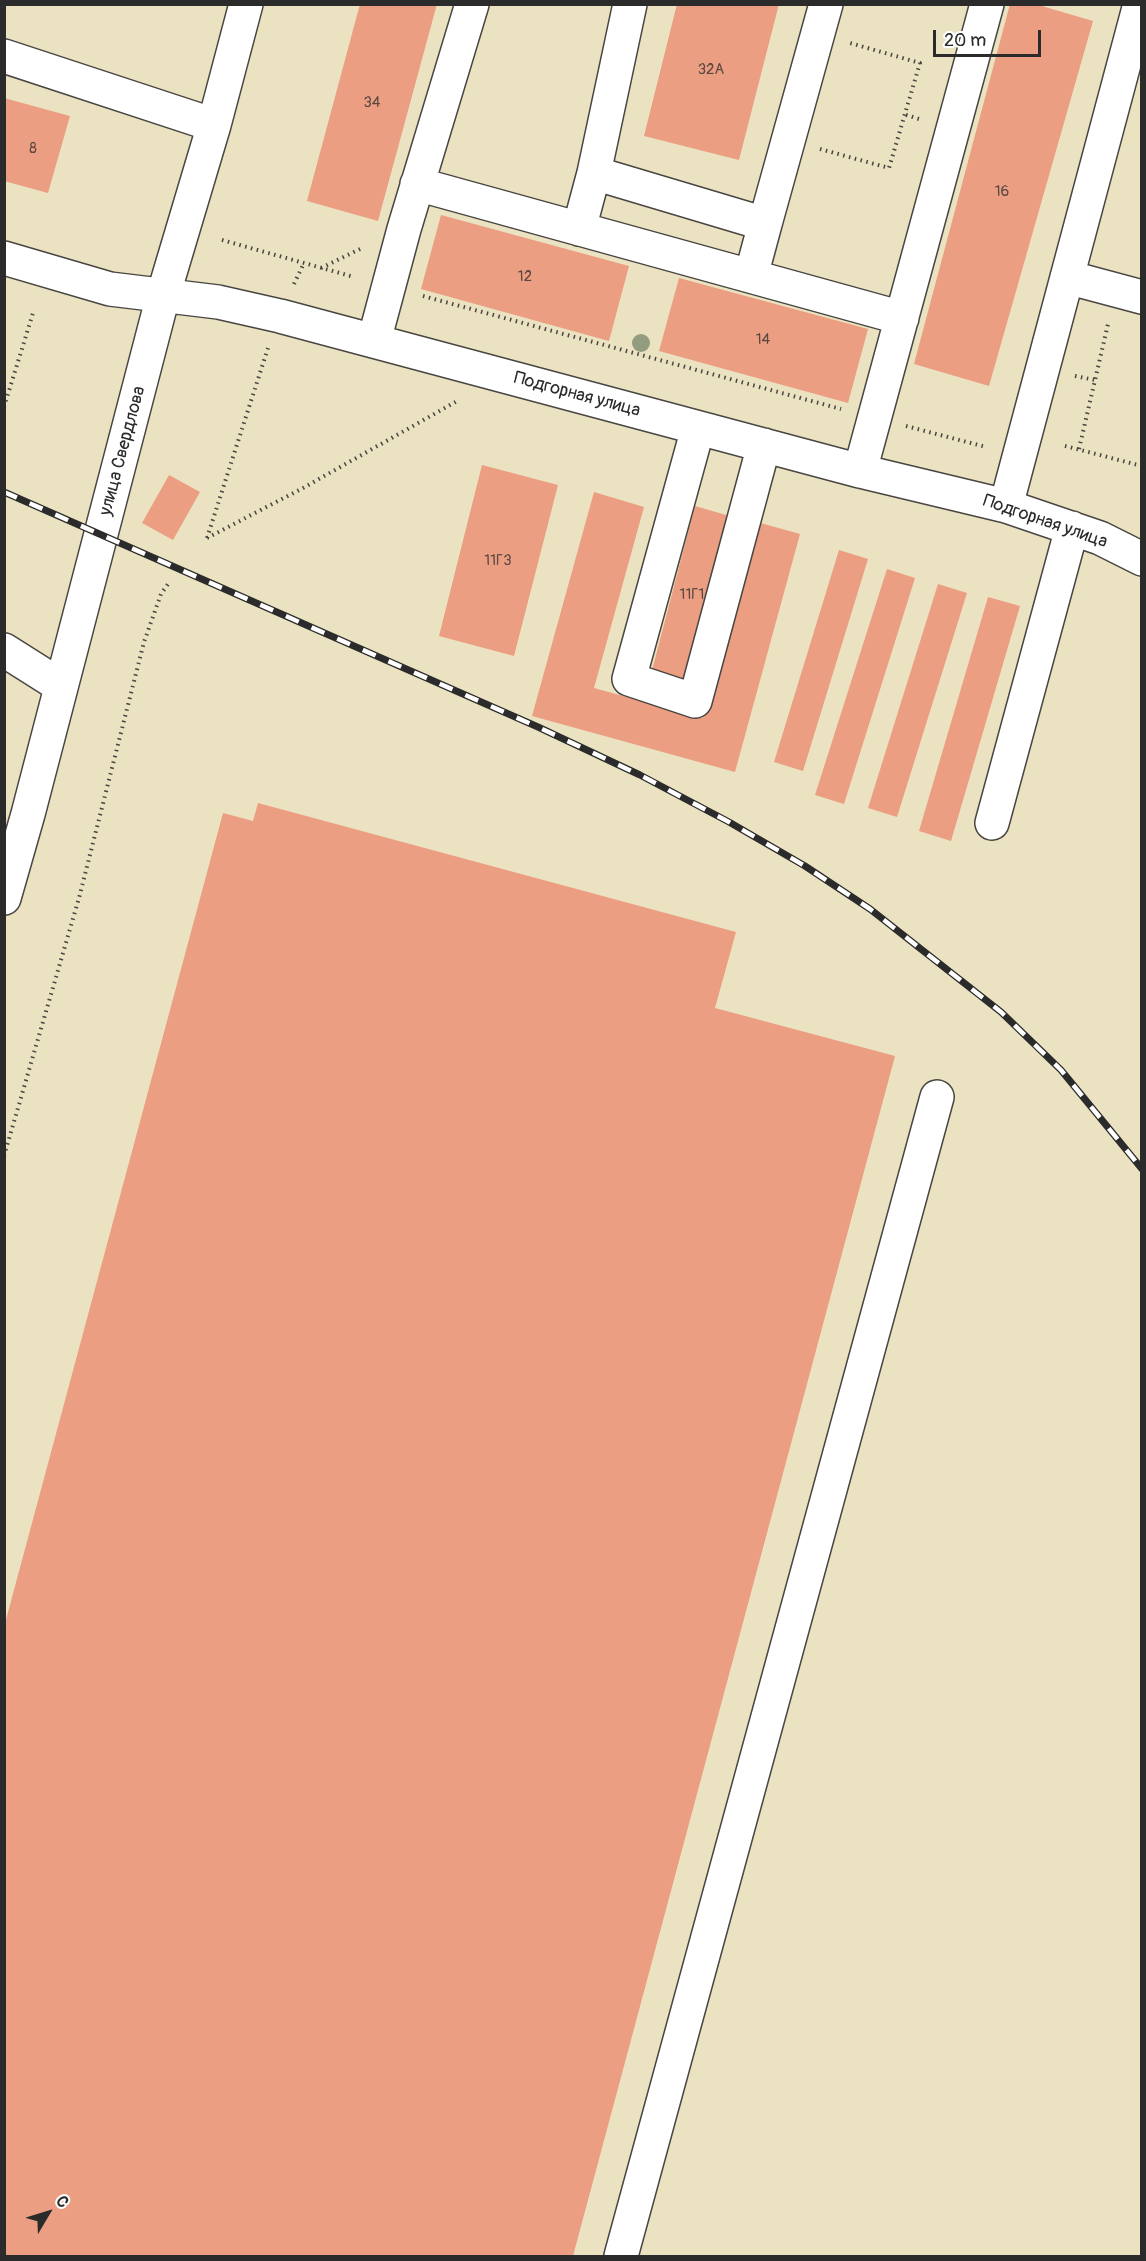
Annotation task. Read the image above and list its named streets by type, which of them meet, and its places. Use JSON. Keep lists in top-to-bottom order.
{
  "streets": {
    "street": ["Подгорная улица", "улица Свердлова"]
  },
  "crossings": [
    ["Подгорная улица", "улица Свердлова"]
  ],
  "house_numbers": [
    "32А",
    "34",
    "8",
    "16",
    "12",
    "14",
    "11Г3",
    "11Г1"
  ],
  "scale_bar": "20 m",
  "north": "top right"
}
